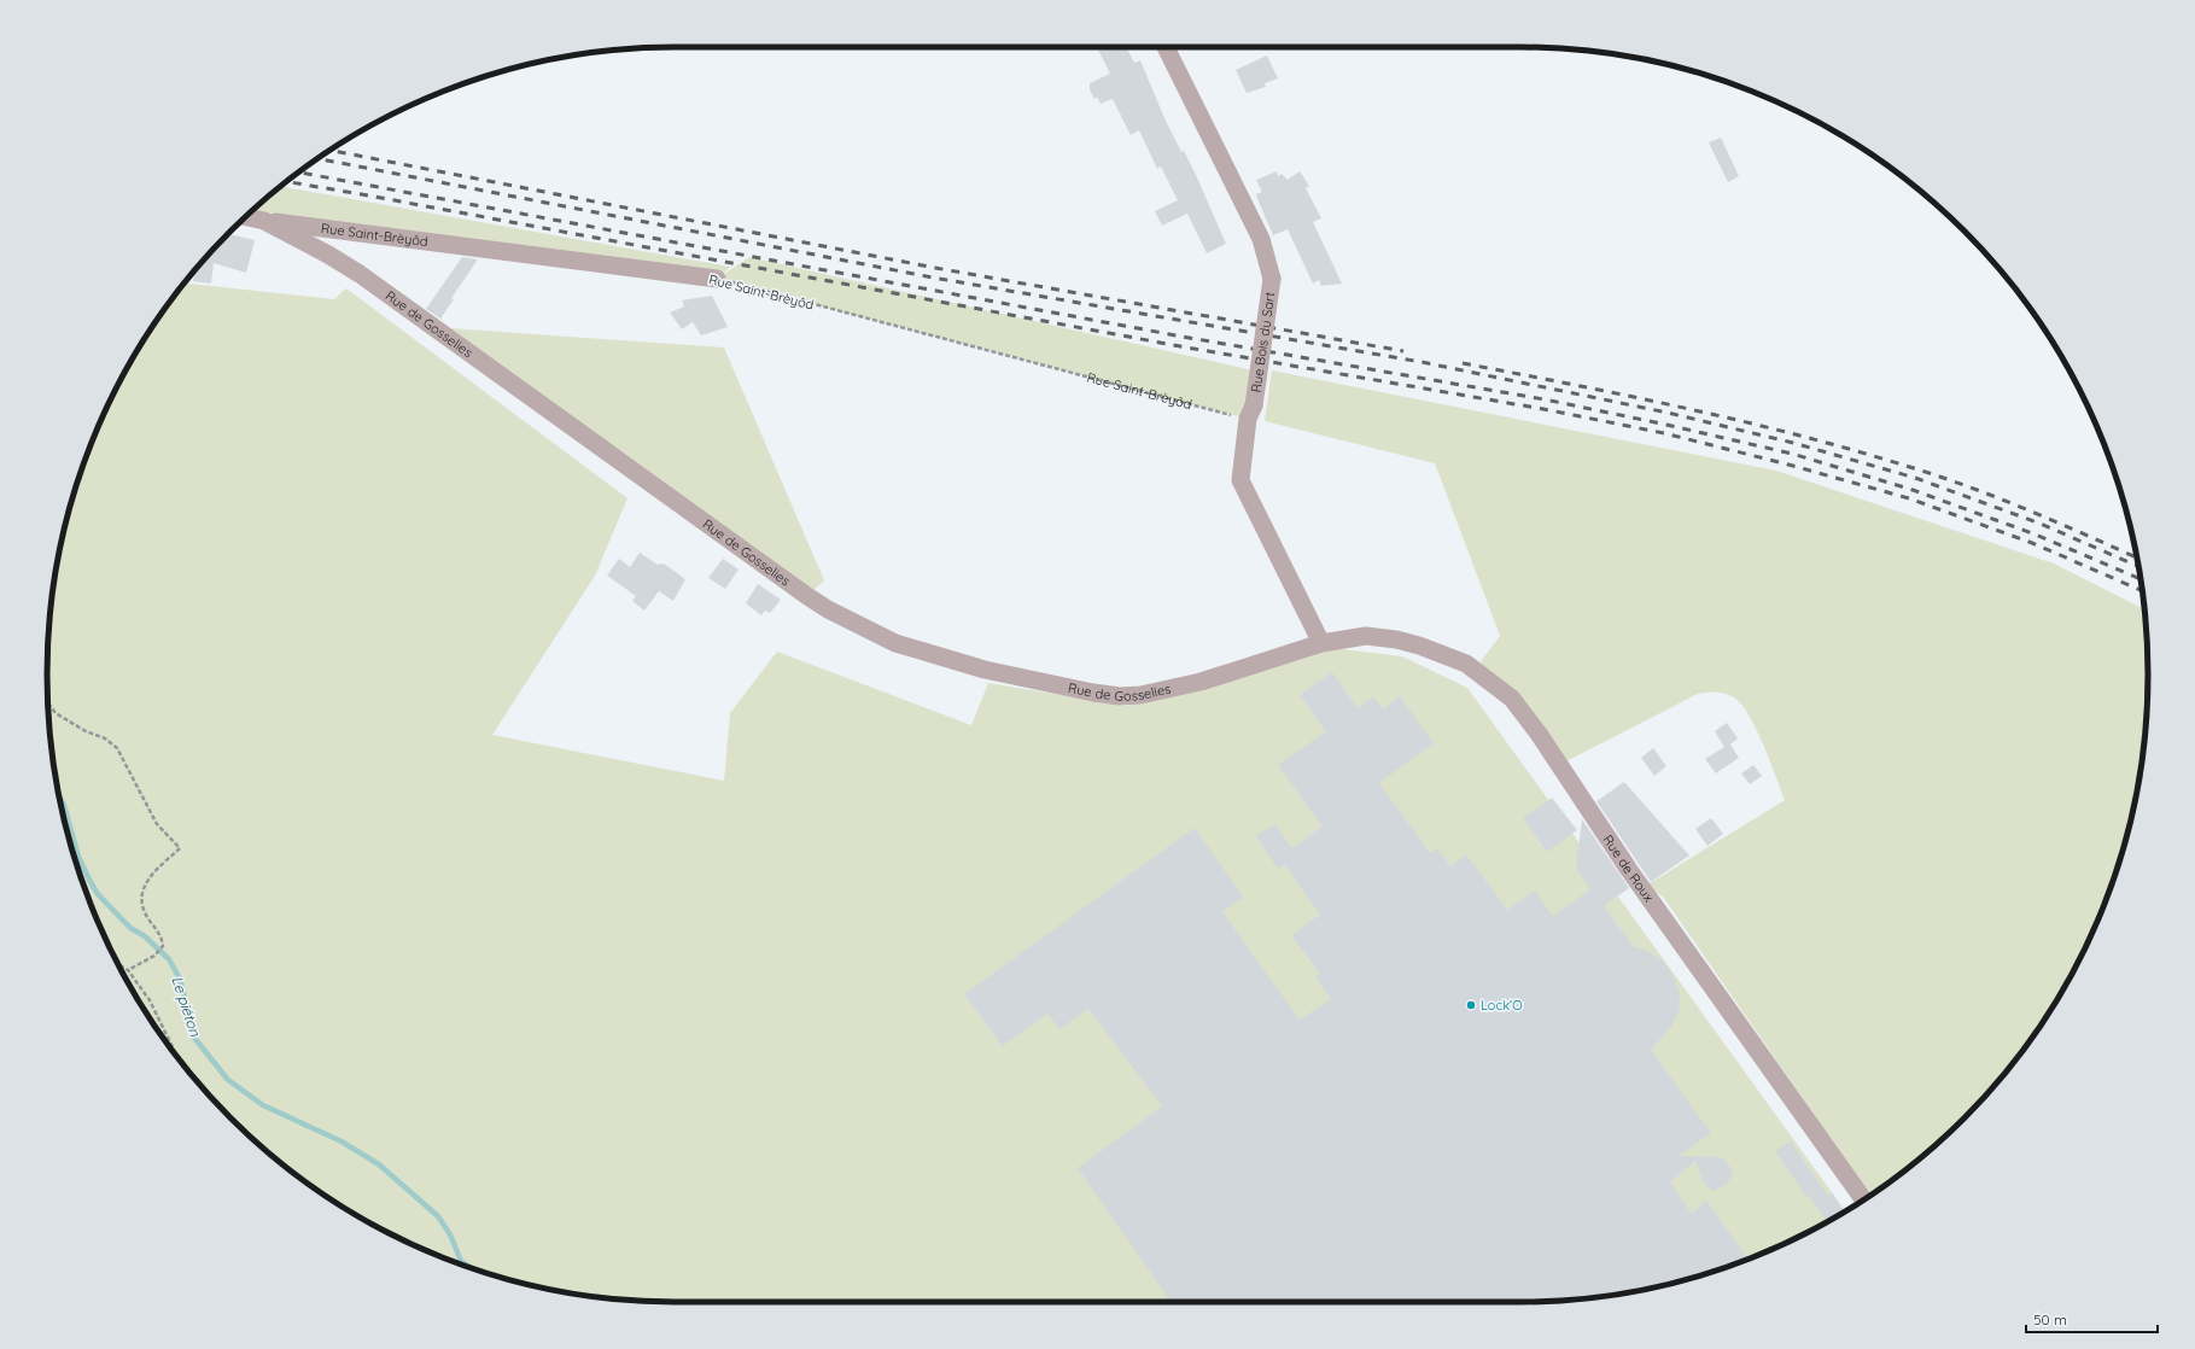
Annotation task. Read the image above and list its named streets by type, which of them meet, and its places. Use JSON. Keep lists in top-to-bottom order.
{
  "streets": {
    "street": [
      "Rue Saint-Brèyôd",
      "Rue de Gosselies",
      "Rue Bois du Sart",
      "Rue de Roux"
    ]
  },
  "crossings": [
    ["Rue Saint-Brèyôd", "Rue de Gosselies"],
    ["Rue Saint-Brèyôd", "Rue Bois du Sart"],
    ["Rue de Gosselies", "Rue Bois du Sart"],
    ["Rue de Gosselies", "Rue de Roux"],
    ["Rue Bois du Sart", "Rue de Roux"]
  ],
  "water": ["Le piéton"],
  "places": ["Lock’O"],
  "scale_bar": "50 m"
}
